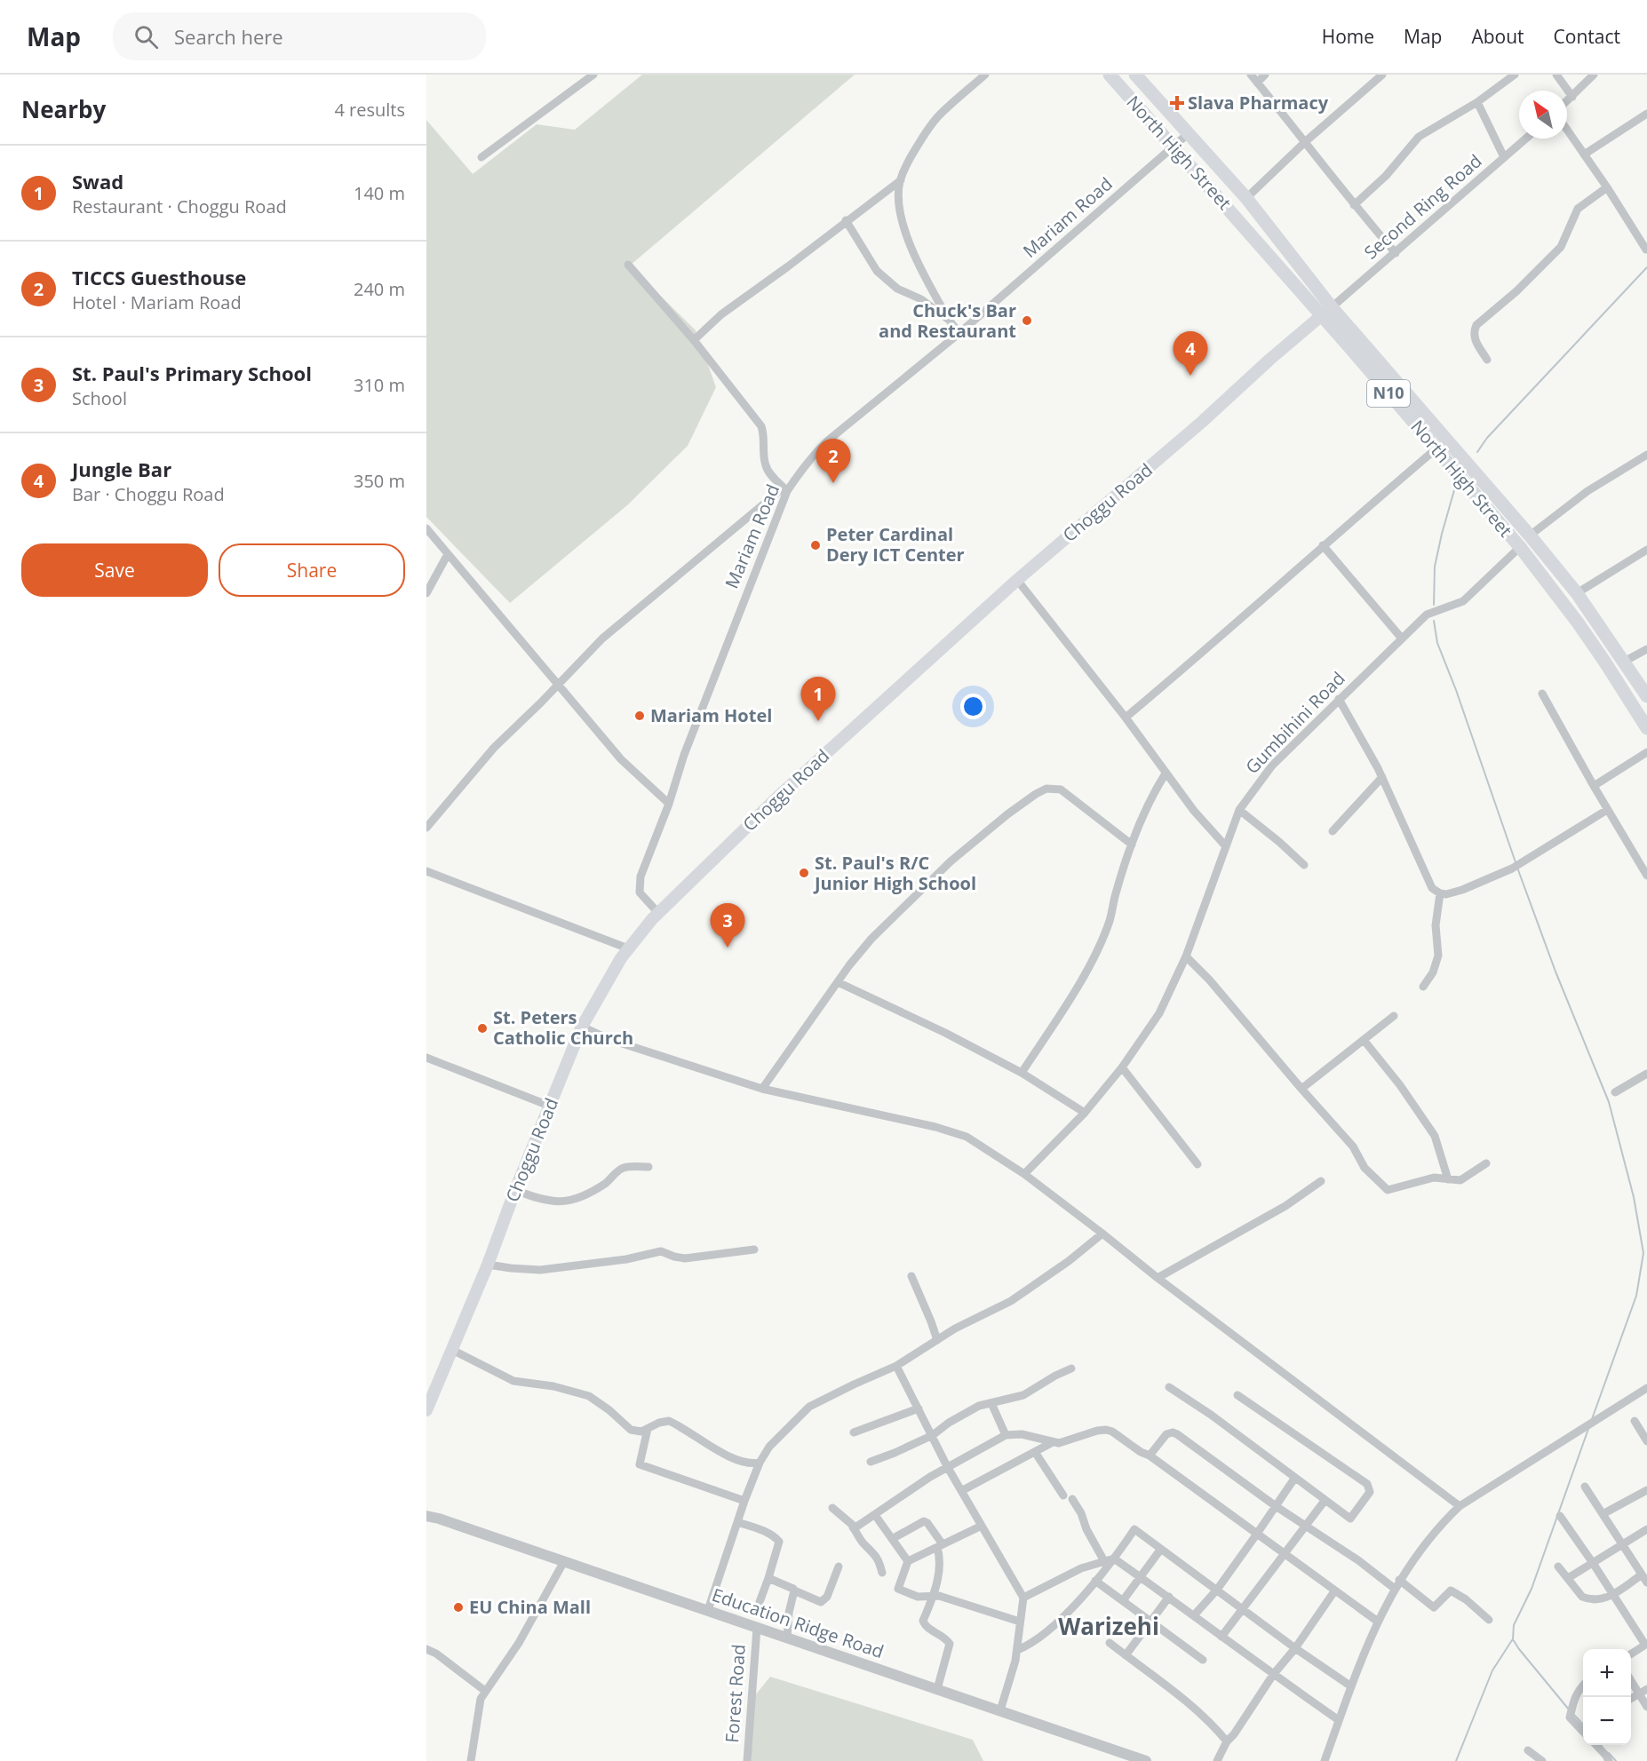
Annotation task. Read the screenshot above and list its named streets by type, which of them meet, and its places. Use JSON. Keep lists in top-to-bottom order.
{
  "streets": {
    "highway": ["North High Street", "N10"],
    "main road": ["Choggu Road"],
    "street": [
      "Second Ring Road",
      "Mariam Road",
      "Gumbihini Road",
      "Education Ridge Road",
      "Forest Road"
    ]
  },
  "crossings": [
    ["North High Street", "Second Ring Road"],
    ["North High Street", "Mariam Road"],
    ["North High Street", "Choggu Road"],
    ["North High Street", "Gumbihini Road"],
    ["Second Ring Road", "Choggu Road"],
    ["Mariam Road", "Choggu Road"],
    ["Education Ridge Road", "Forest Road"]
  ],
  "districts": ["Warizehi"],
  "places": {
    "health": ["Slava Pharmacy"],
    "other": [
      "Chuck's Bar and Restaurant",
      "Peter Cardinal Dery ICT Center",
      "Mariam Hotel",
      "St. Paul's R/C Junior High School",
      "St. Peters Catholic Church",
      "EU China Mall"
    ]
  },
  "north": "top left",
  "page": {
    "header": "Map",
    "search": "Search here",
    "nav": [
      "Home",
      "Map",
      "About",
      "Contact"
    ],
    "heading": ["Nearby", "4 results"],
    "list": [
      {
        "mark": "1",
        "name": "Swad",
        "note": "Restaurant · Choggu Road",
        "value": "140 m"
      },
      {
        "mark": "2",
        "name": "TICCS Guesthouse",
        "note": "Hotel · Mariam Road",
        "value": "240 m"
      },
      {
        "mark": "3",
        "name": "St. Paul's Primary School",
        "note": "School",
        "value": "310 m"
      },
      {
        "mark": "4",
        "name": "Jungle Bar",
        "note": "Bar · Choggu Road",
        "value": "350 m"
      }
    ],
    "pins": [
      "4",
      "2",
      "1",
      "3"
    ],
    "buttons": ["Save", "Share"],
    "map_buttons": ["+", "−"]
  }
}
